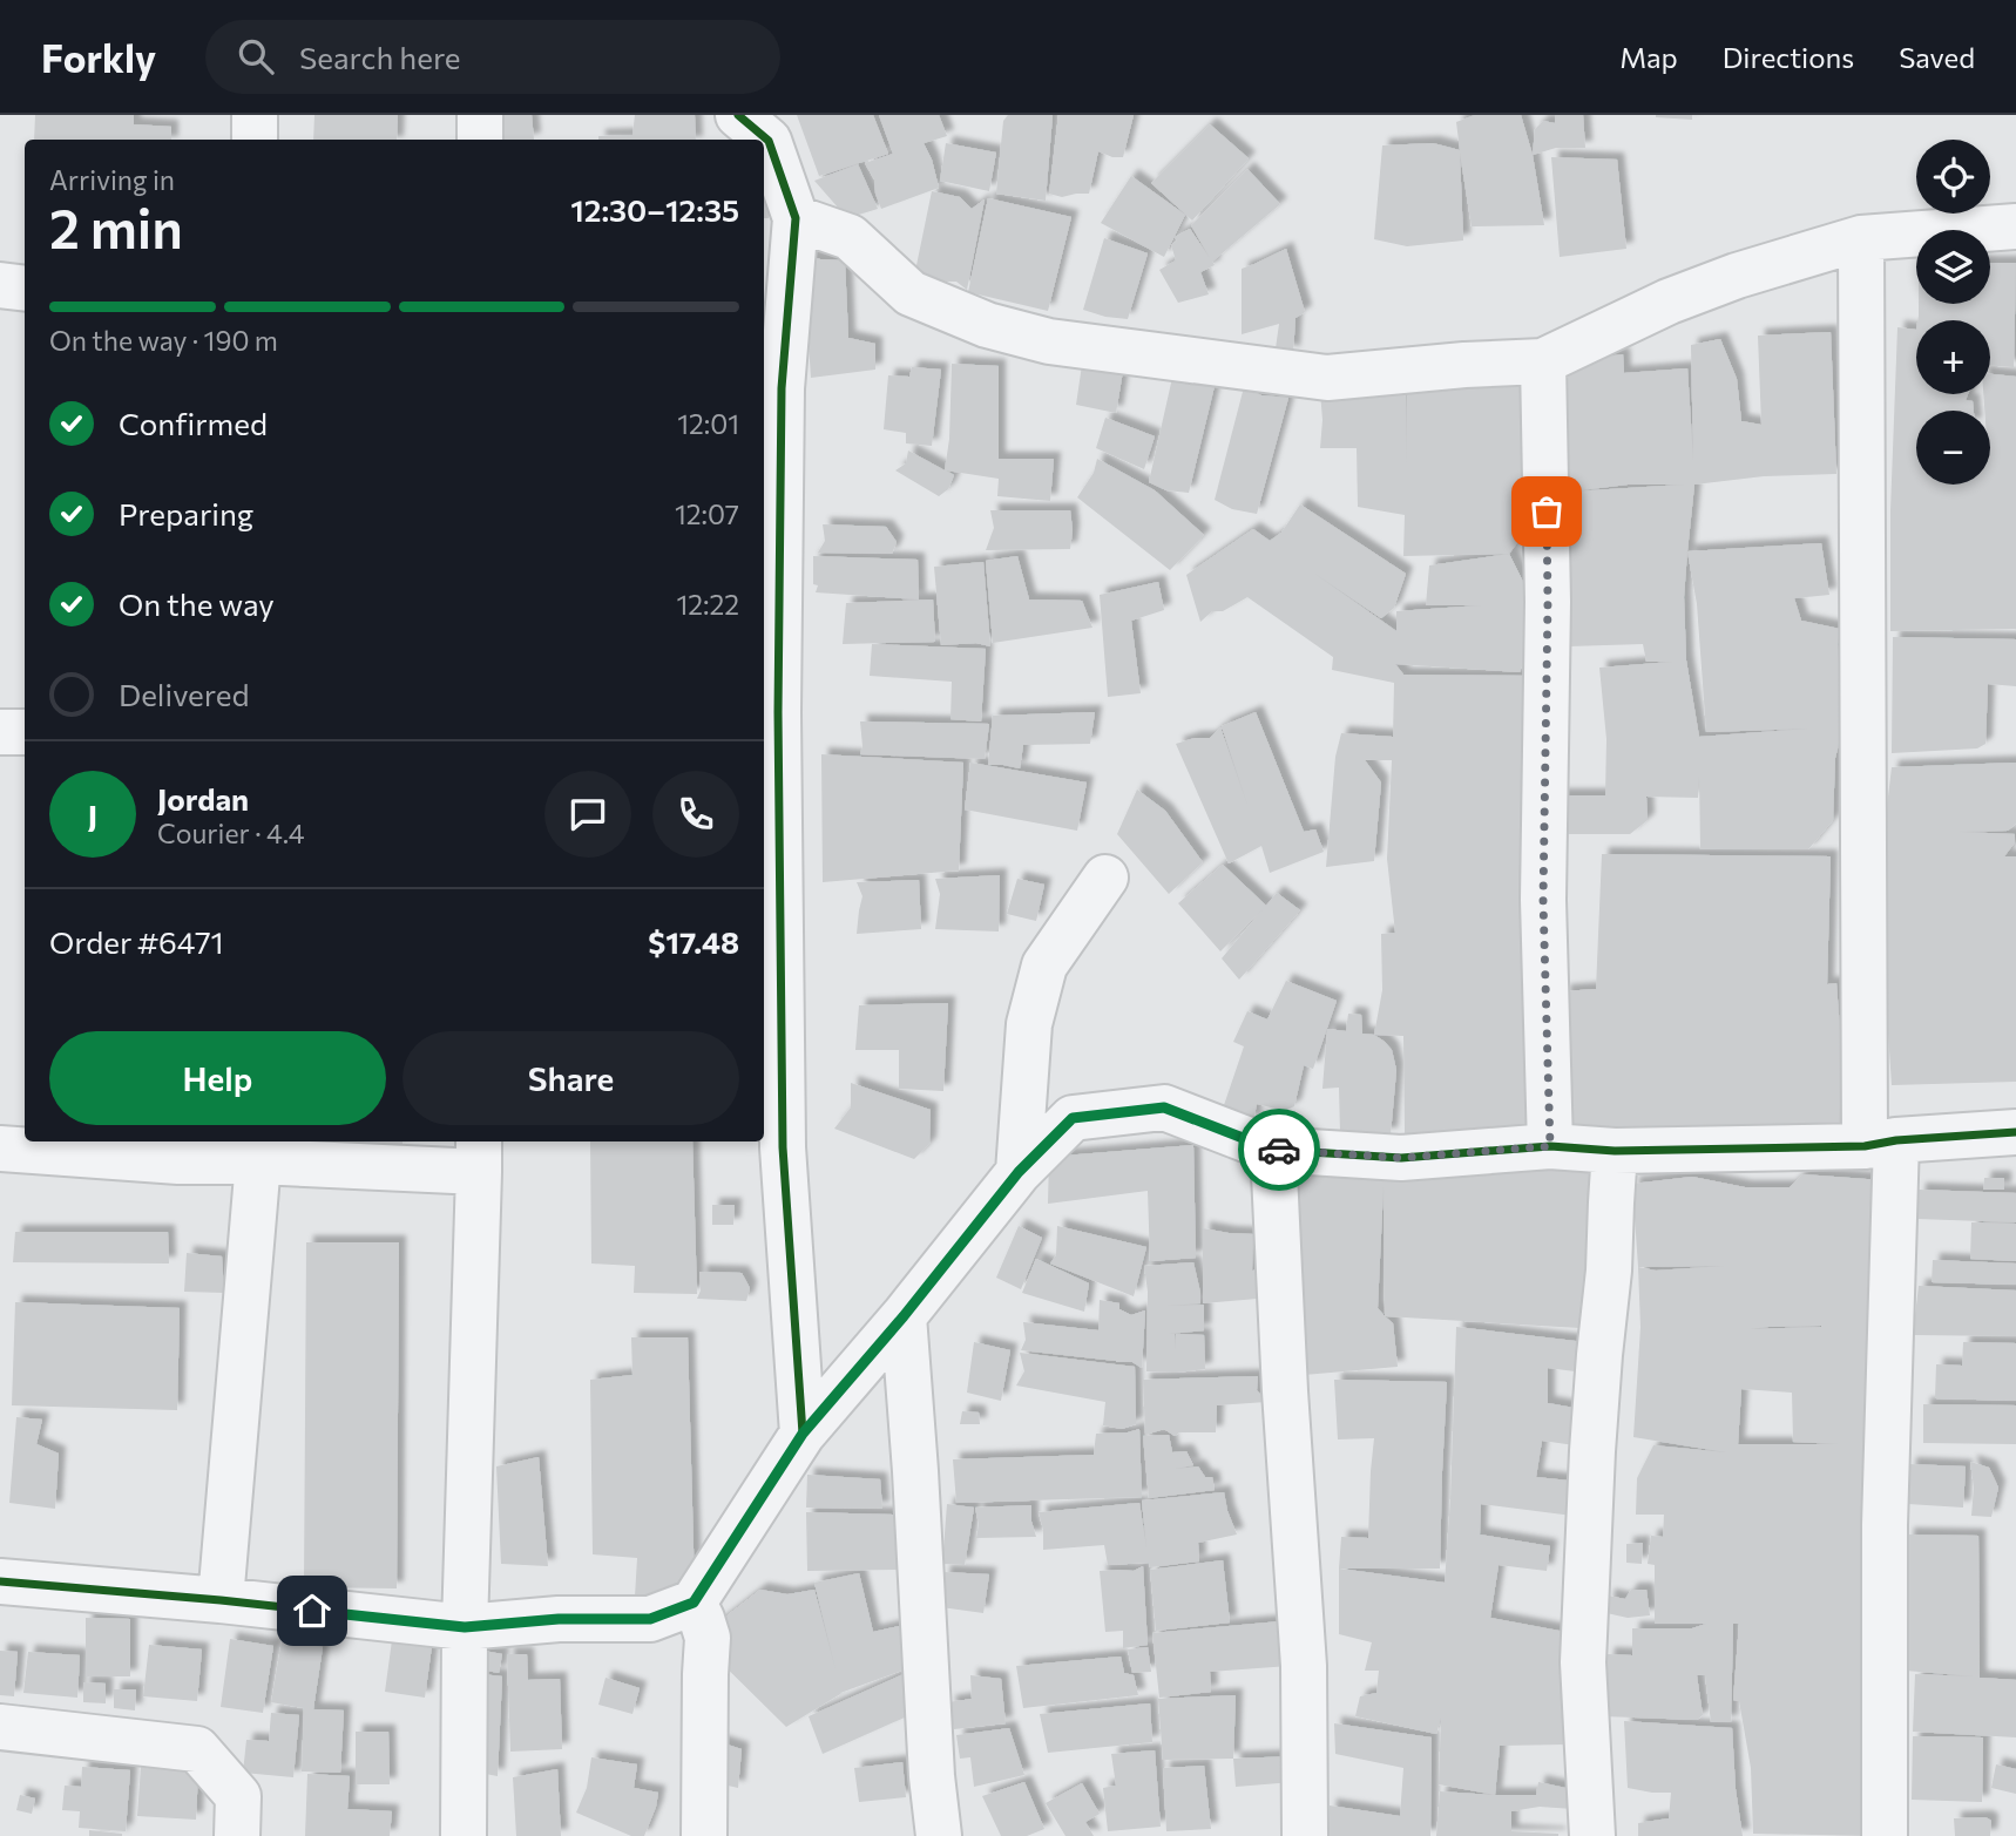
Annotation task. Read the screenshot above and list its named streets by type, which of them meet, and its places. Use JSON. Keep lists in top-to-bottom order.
{
  "page": {
    "header": "Forkly",
    "search": "Search here",
    "nav": ["Map", "Directions", "Saved"],
    "map_buttons": ["+", "−"],
    "heading": ["2 min", "Arriving in", "12:30–12:35"],
    "panel": [
      "Jordan",
      "Courier · 4.4",
      "Order #6471",
      "$17.48"
    ],
    "bar": "On the way · 190 m",
    "list": [
      ["Confirmed", "12:01"],
      ["Preparing", "12:07"],
      ["On the way", "12:22"],
      "Delivered"
    ],
    "round": "J",
    "buttons": ["Help", "Share"]
  }
}
